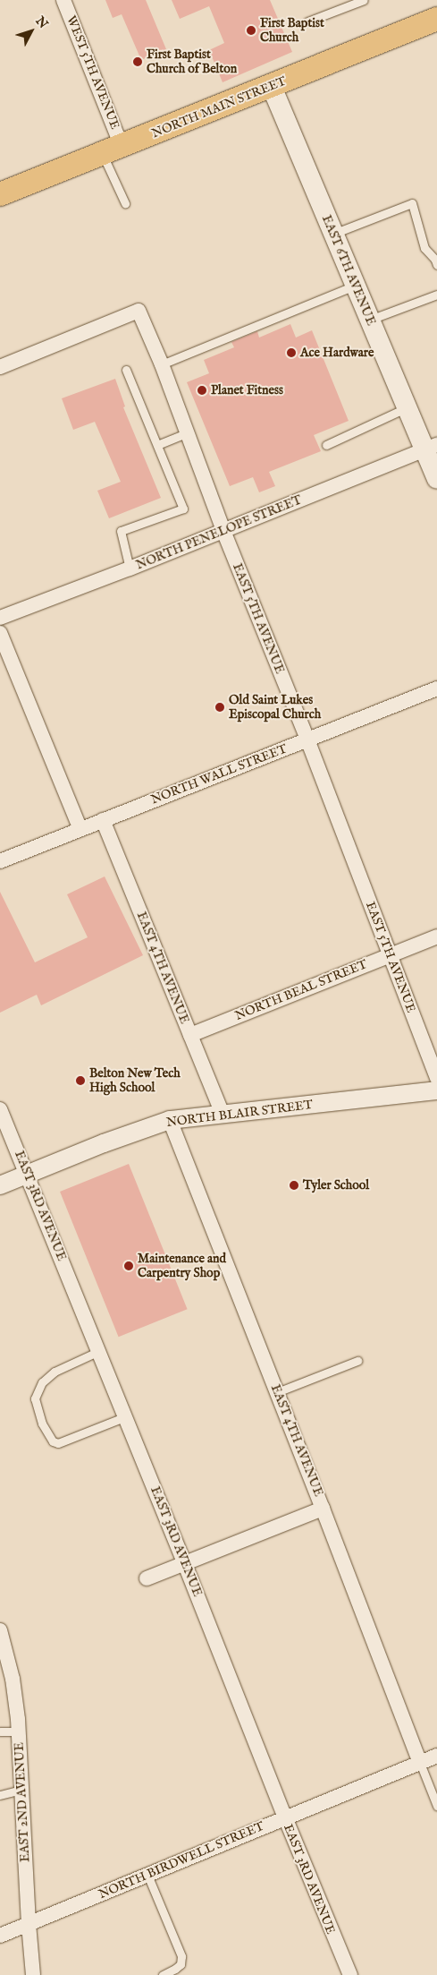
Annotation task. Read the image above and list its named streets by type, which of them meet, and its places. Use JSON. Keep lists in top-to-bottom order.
{
  "streets": {
    "main road": ["NORTH MAIN STREET", "EAST 6TH AVENUE"],
    "street": [
      "WEST 5TH AVENUE",
      "NORTH PENELOPE STREET",
      "EAST 5TH AVENUE",
      "NORTH WALL STREET",
      "EAST 4TH AVENUE",
      "NORTH BEAL STREET",
      "NORTH BLAIR STREET",
      "EAST 3RD AVENUE",
      "EAST 2ND AVENUE",
      "NORTH BIRDWELL STREET"
    ]
  },
  "crossings": [
    ["WEST 5TH AVENUE", "NORTH MAIN STREET"],
    ["NORTH MAIN STREET", "EAST 6TH AVENUE"],
    ["EAST 6TH AVENUE", "NORTH PENELOPE STREET"],
    ["NORTH PENELOPE STREET", "EAST 5TH AVENUE"],
    ["EAST 5TH AVENUE", "NORTH WALL STREET"],
    ["EAST 5TH AVENUE", "NORTH BEAL STREET"],
    ["NORTH WALL STREET", "EAST 4TH AVENUE"],
    ["EAST 4TH AVENUE", "NORTH BEAL STREET"],
    ["EAST 4TH AVENUE", "NORTH BLAIR STREET"],
    ["EAST 4TH AVENUE", "NORTH BIRDWELL STREET"],
    ["NORTH BLAIR STREET", "EAST 3RD AVENUE"],
    ["EAST 3RD AVENUE", "NORTH BIRDWELL STREET"],
    ["EAST 2ND AVENUE", "NORTH BIRDWELL STREET"]
  ],
  "places": [
    "First Baptist Church",
    "First Baptist Church of Belton",
    "Ace Hardware",
    "Planet Fitness",
    "Old Saint Lukes Episcopal Church",
    "Belton New Tech High School",
    "Tyler School",
    "Maintenance and Carpentry Shop"
  ],
  "north": "top right"
}
